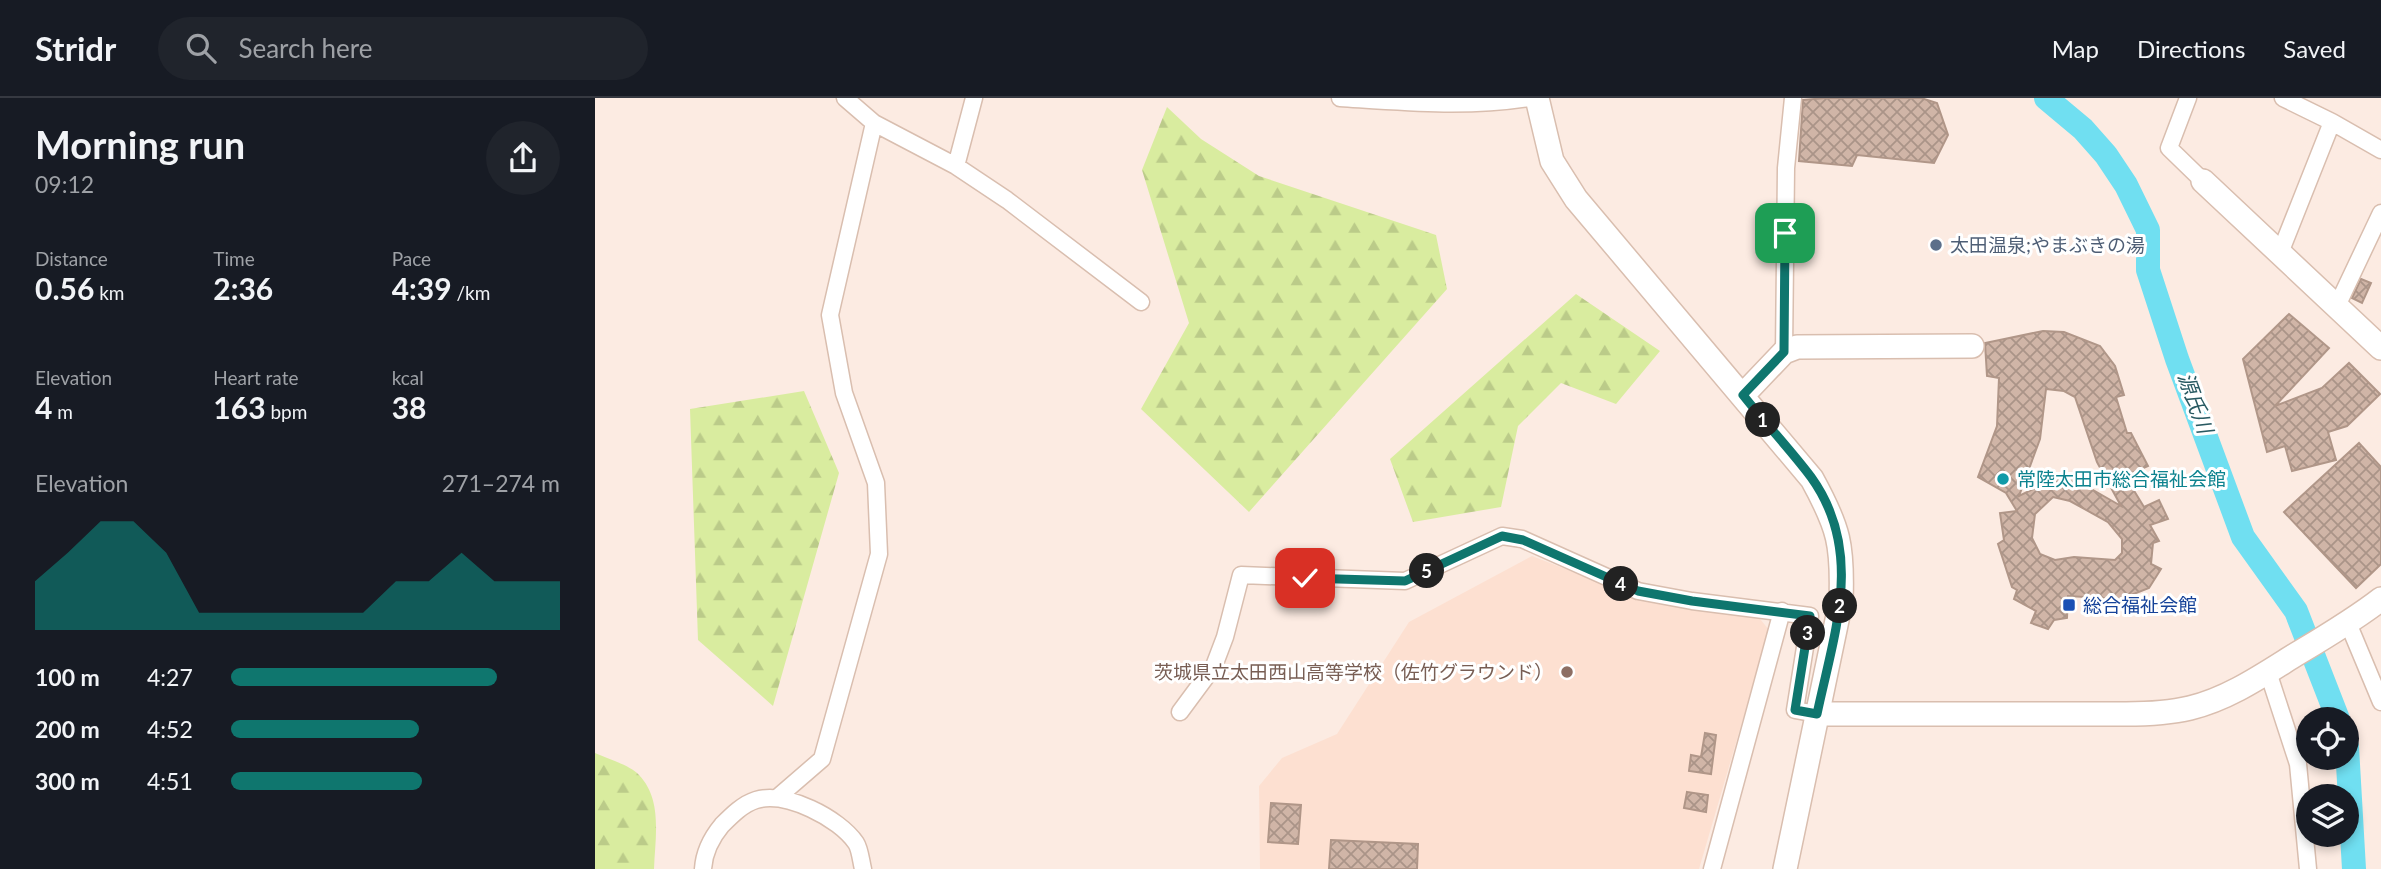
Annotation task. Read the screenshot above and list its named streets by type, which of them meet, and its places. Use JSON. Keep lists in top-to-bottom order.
{
  "water": ["源氏川"],
  "places": {
    "other": ["太田温泉;やまぶきの湯", "常陸太田市総合福祉会館", "茨城県立太田西山高等学校（佐竹グラウンド）"],
    "transit": ["総合福祉会館"]
  },
  "page": {
    "header": "Stridr",
    "search": "Search here",
    "nav": ["Map", "Directions", "Saved"],
    "heading": ["Morning run", "09:12"],
    "stats": [
      ["Distance", "0.56 km"],
      ["Time", "2:36"],
      ["Pace", "4:39 /km"],
      ["Elevation", "4 m"],
      ["Heart rate", "163 bpm"],
      ["kcal", "38"]
    ],
    "pins": [
      "1",
      "5",
      "4",
      "2",
      "3"
    ],
    "chart": ["Elevation", "271–274 m"],
    "list": [
      {
        "name": "100 m",
        "note": "4:27"
      },
      {
        "name": "200 m",
        "note": "4:52"
      },
      {
        "name": "300 m",
        "note": "4:51"
      }
    ]
  }
}
